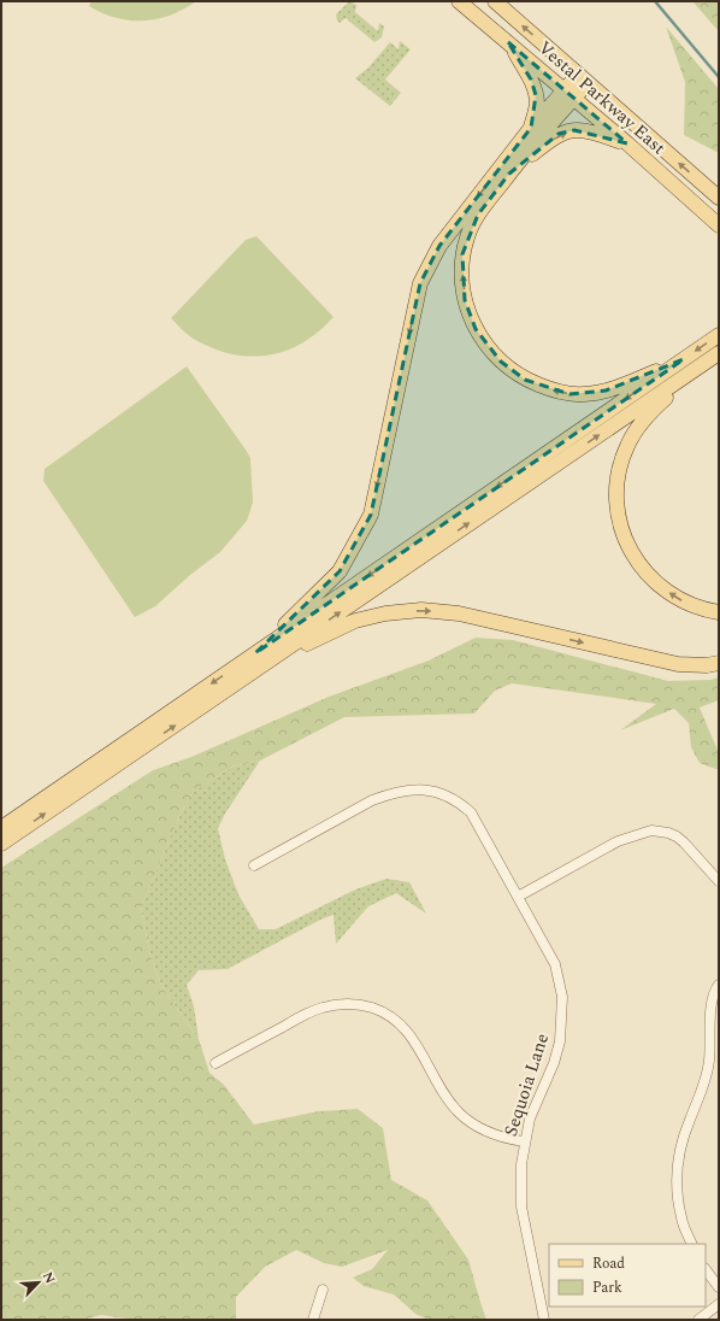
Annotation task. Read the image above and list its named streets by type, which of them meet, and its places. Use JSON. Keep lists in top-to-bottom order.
{
  "streets": {
    "main road": ["Vestal Parkway East"],
    "street": ["Sequoia Lane"]
  },
  "legend": ["Road", "Park"],
  "north": "top right"
}
